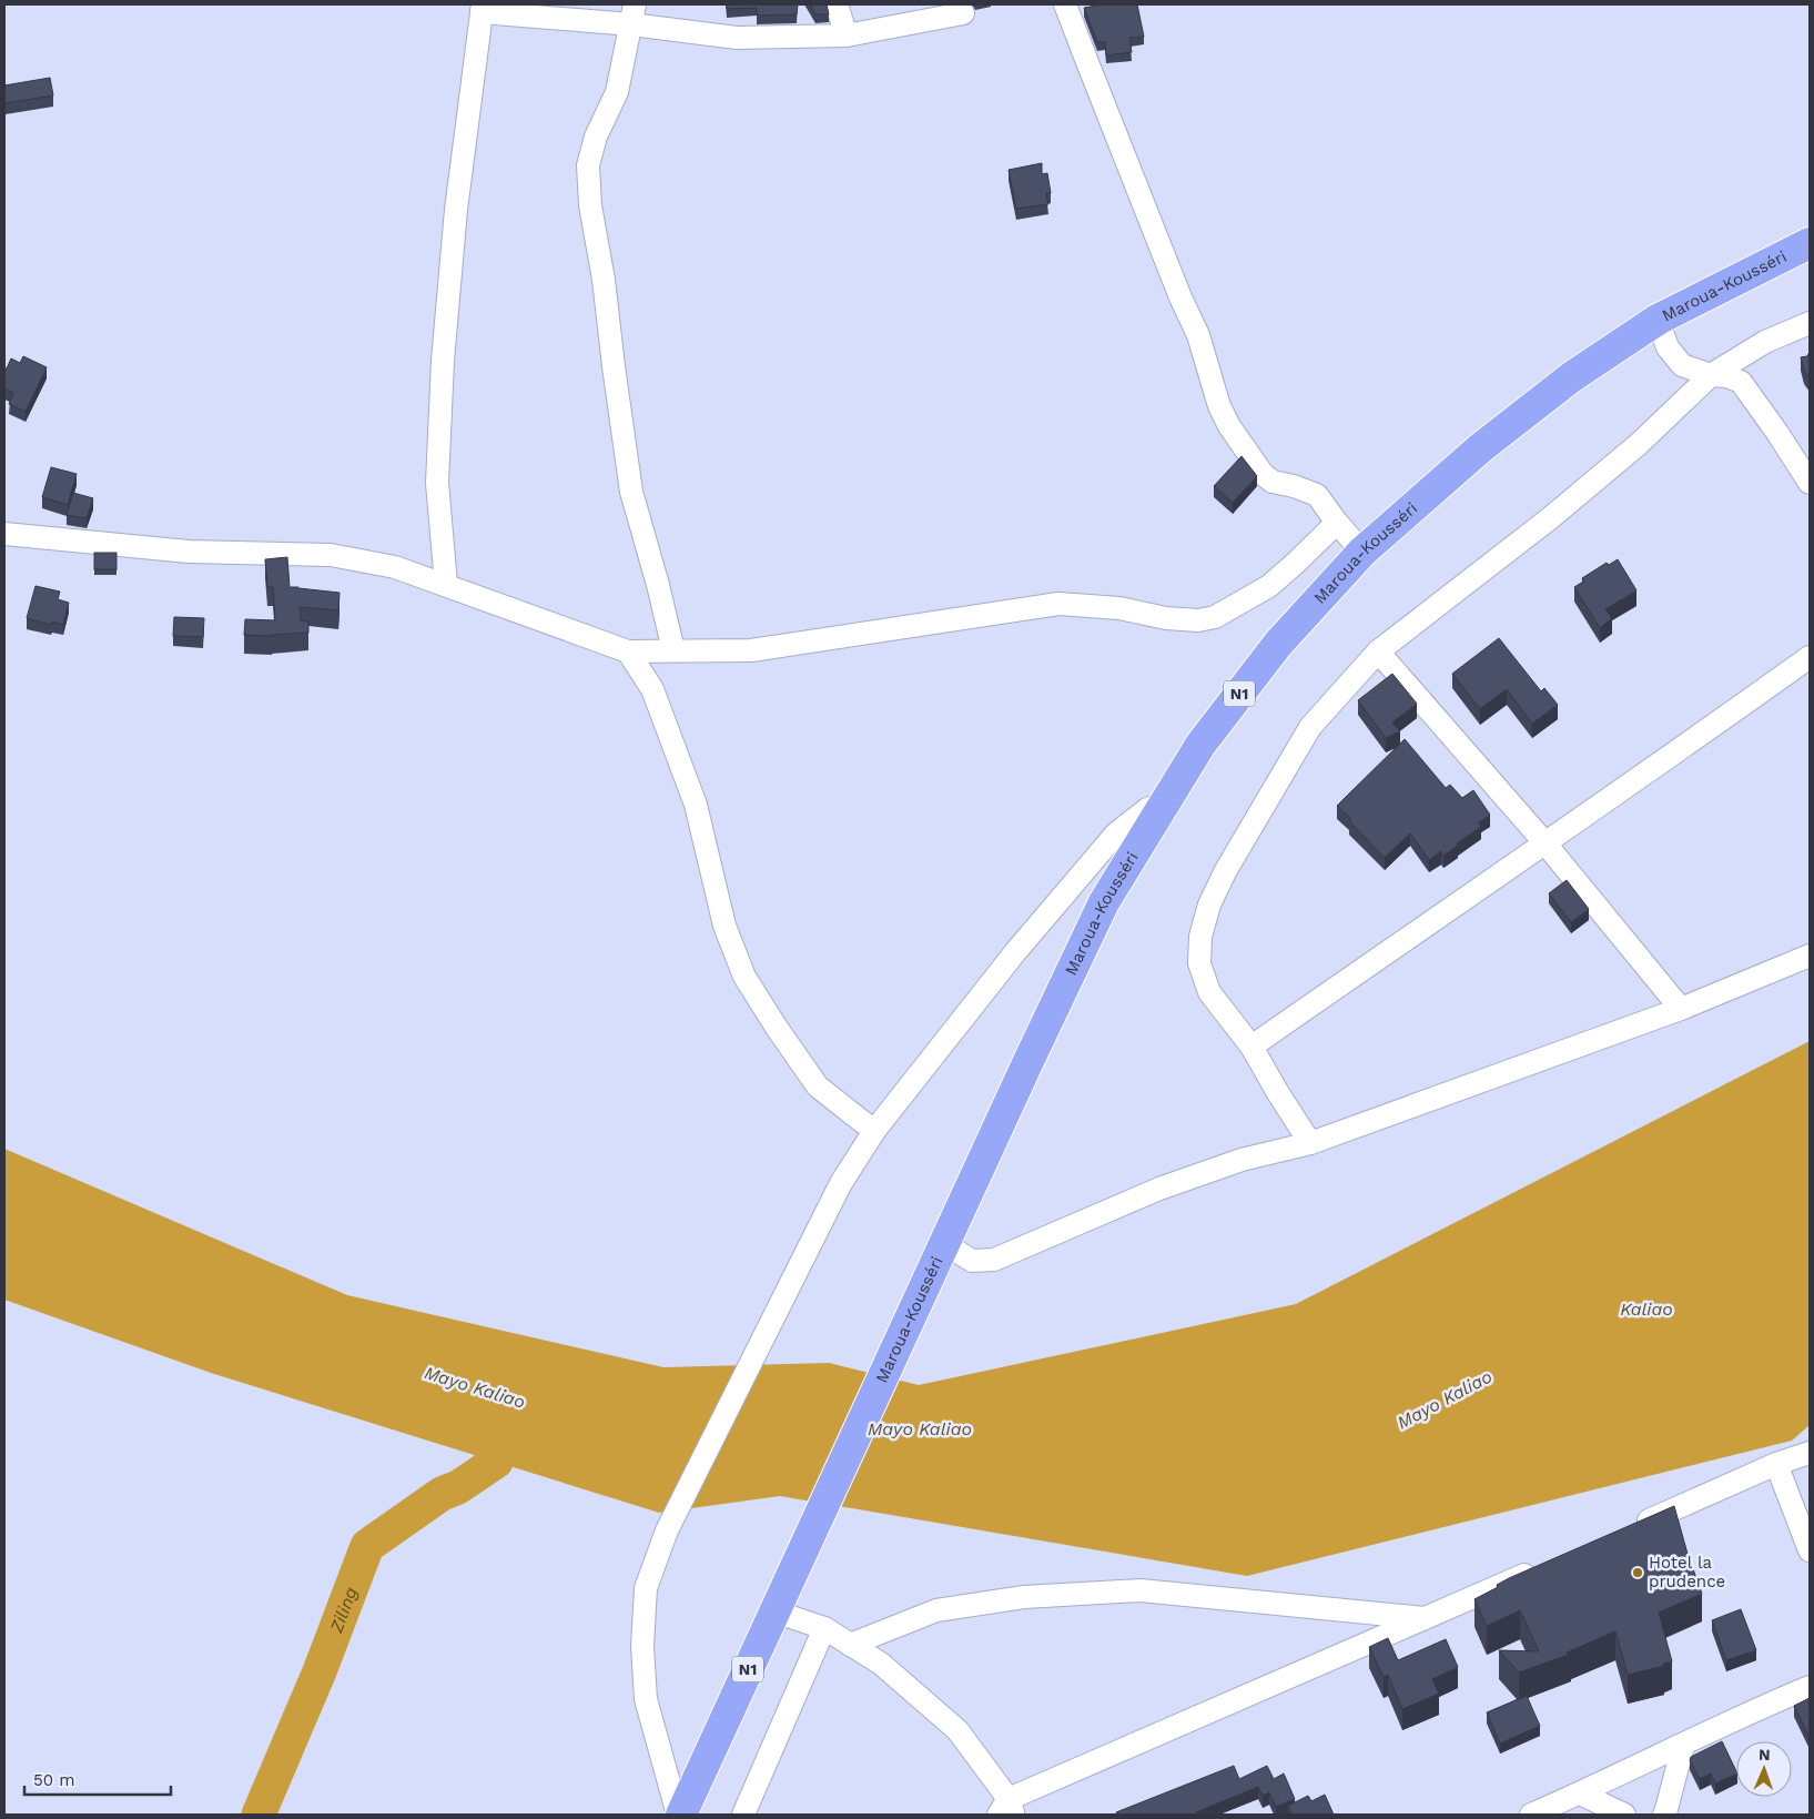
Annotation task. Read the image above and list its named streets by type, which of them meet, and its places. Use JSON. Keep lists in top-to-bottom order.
{
  "streets": {
    "highway": ["Maroua-Kousséri", "N1"]
  },
  "water": ["Kaliao", "Mayo Kaliao", "Ziling"],
  "places": ["Hotel la prudence"],
  "scale_bar": "50 m",
  "north": "top"
}
